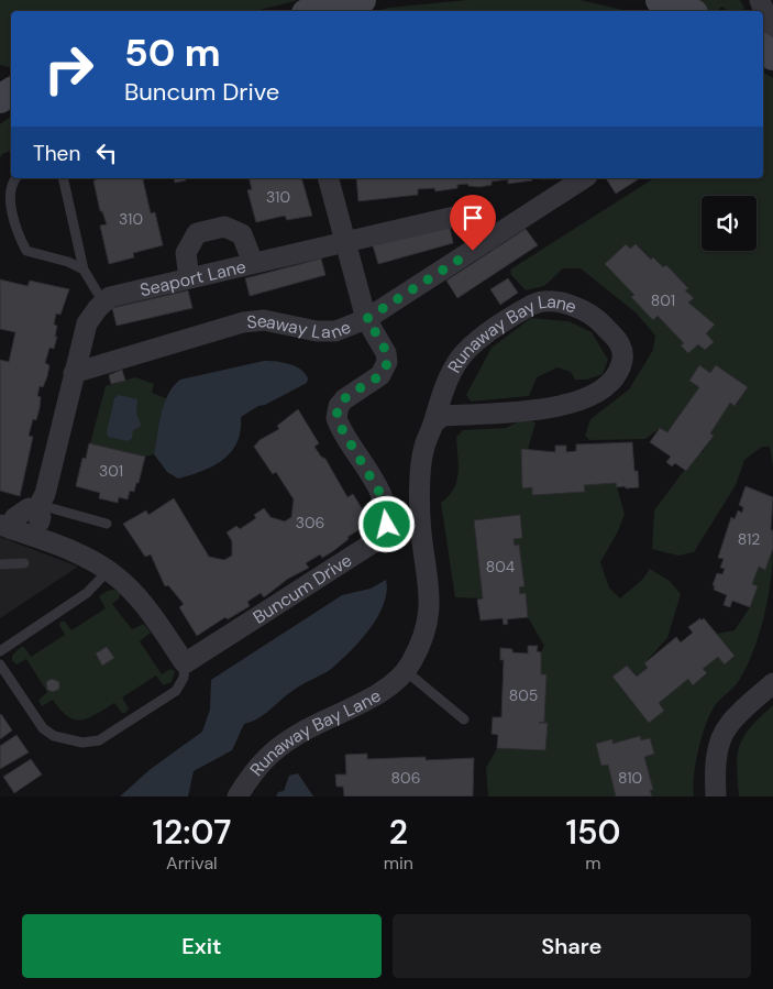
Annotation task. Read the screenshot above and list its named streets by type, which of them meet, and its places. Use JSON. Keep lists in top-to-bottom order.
{
  "streets": {
    "street": [
      "Seaport Lane",
      "Seaway Lane",
      "Runaway Bay Lane",
      "Buncum Drive"
    ]
  },
  "crossings": [
    ["Seaport Lane", "Seaway Lane"],
    ["Seaport Lane", "Buncum Drive"],
    ["Seaway Lane", "Buncum Drive"]
  ],
  "house_numbers": [
    "310",
    "310",
    "801",
    "301",
    "306",
    "812",
    "804",
    "805",
    "806",
    "810"
  ],
  "page": {
    "turn": ["50 m", "Buncum Drive"],
    "then": "Then",
    "eta": [
      "12:07",
      "Arrival",
      "2",
      "min",
      "150",
      "m"
    ],
    "buttons": ["Exit", "Share"]
  }
}
